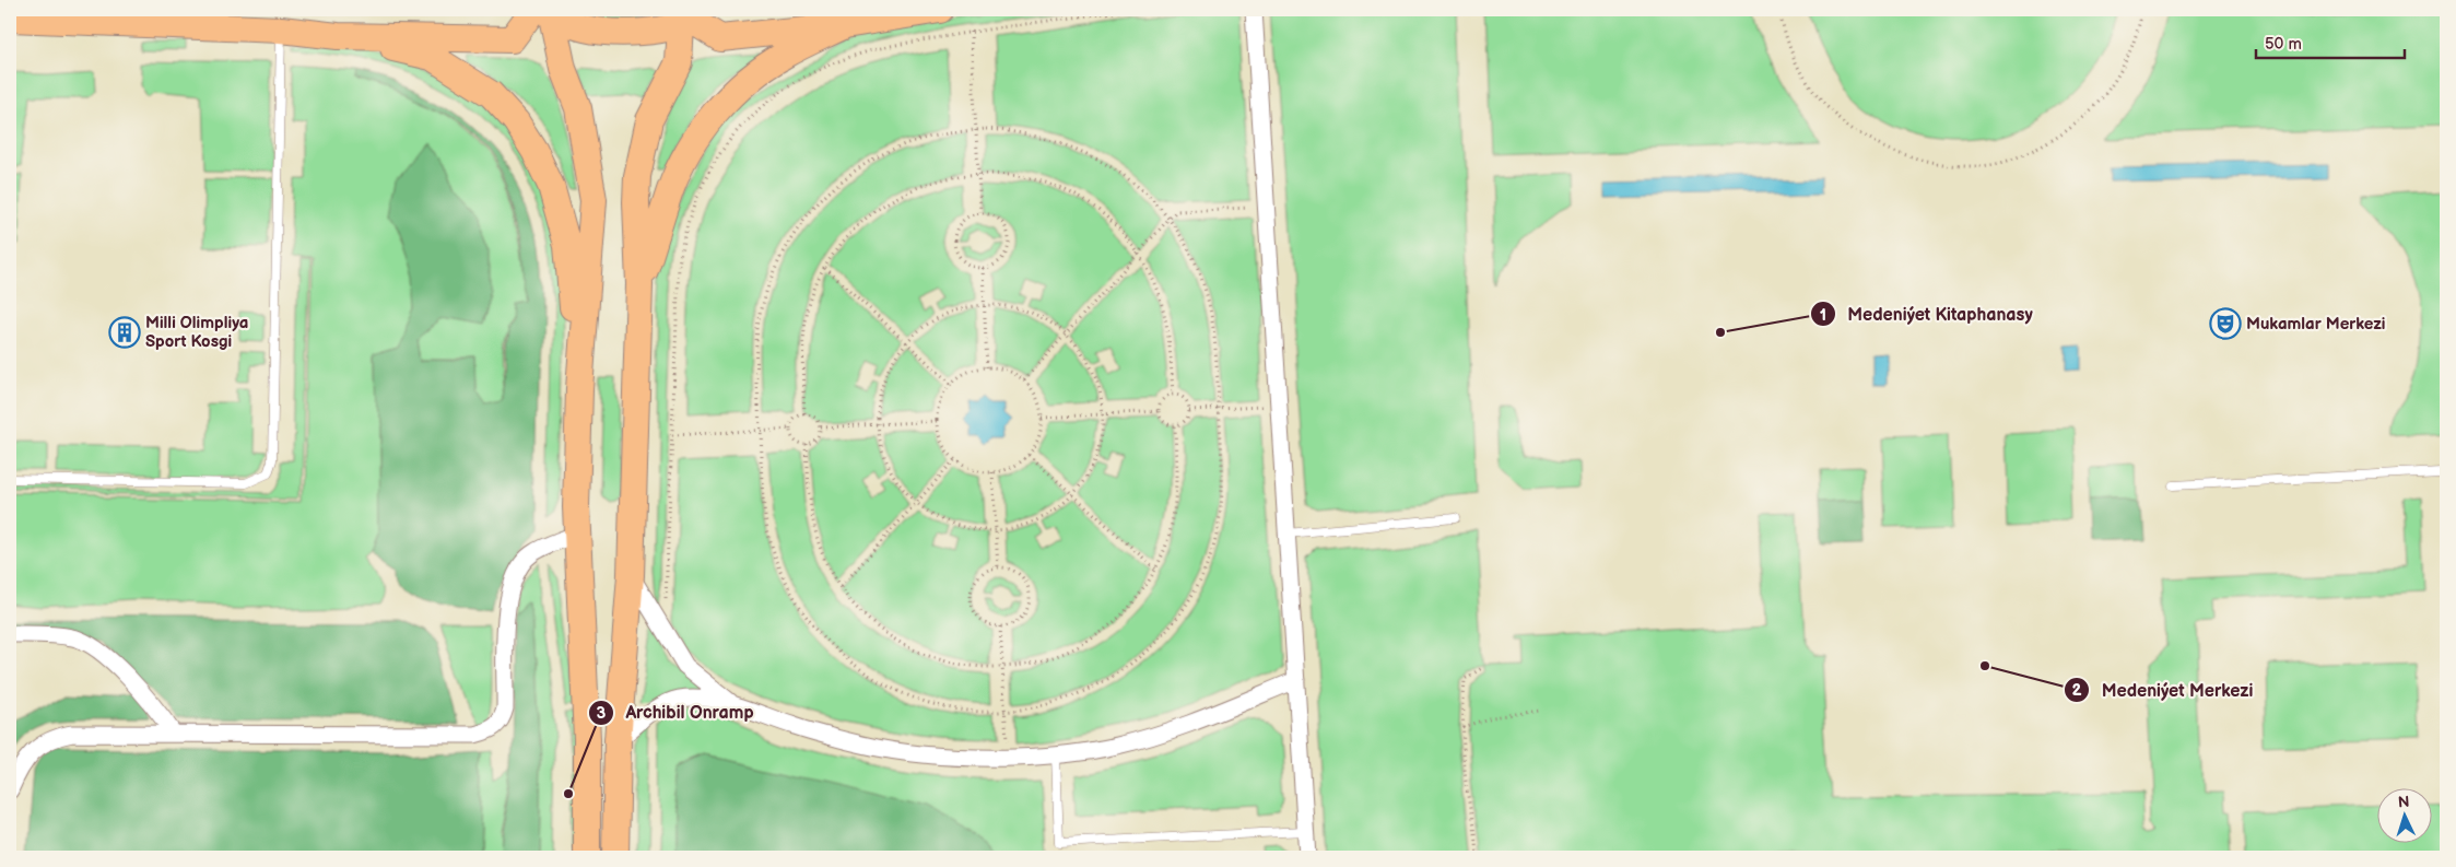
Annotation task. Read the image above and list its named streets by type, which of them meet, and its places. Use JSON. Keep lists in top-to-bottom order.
{
  "places": {
    "theatre": ["Mukamlar Merkezi"],
    "building": ["Milli Olimpliya Sport Kosgi"],
    "other": ["Medeniýet Kitaphanasy", "Medeniýet Merkezi", "Archibil Onramp"]
  },
  "scale_bar": "50 m",
  "north": "top"
}
